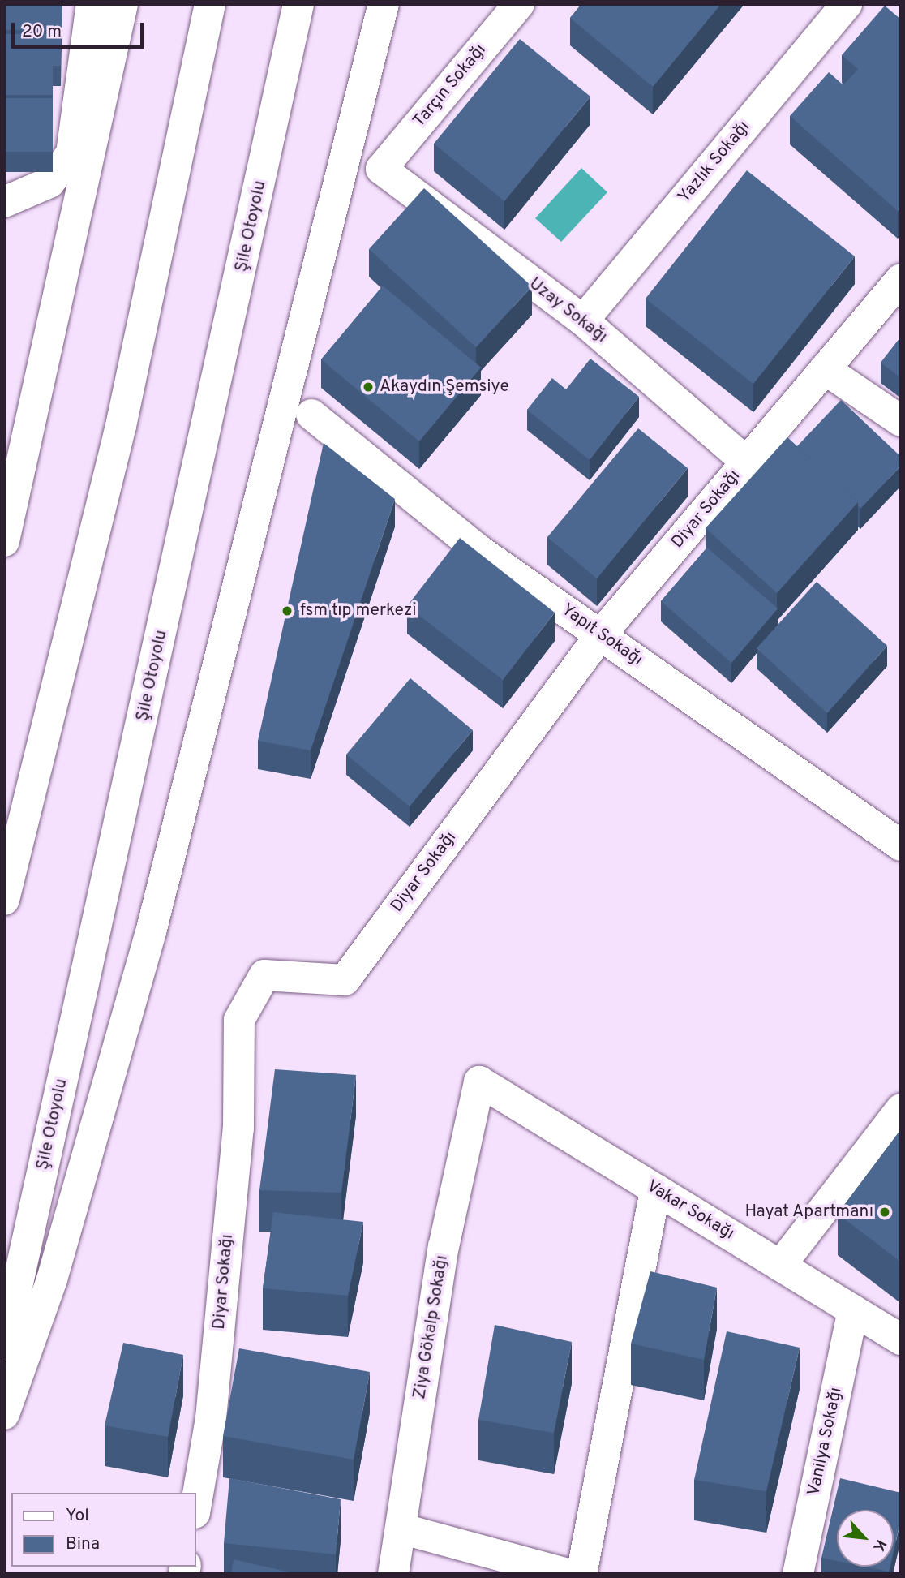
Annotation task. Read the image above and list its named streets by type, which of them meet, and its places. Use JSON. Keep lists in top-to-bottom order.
{
  "streets": {
    "main road": [
      "Tarçın Sokağı",
      "Yazlık Sokağı",
      "Şile Otoyolu",
      "Uzay Sokağı",
      "Diyar Sokağı",
      "Yapıt Sokağı",
      "Vakar Sokağı",
      "Ziya Gökalp Sokağı",
      "Vanilya Sokağı"
    ]
  },
  "crossings": [
    ["Tarçın Sokağı", "Uzay Sokağı"],
    ["Yazlık Sokağı", "Uzay Sokağı"],
    ["Uzay Sokağı", "Diyar Sokağı"],
    ["Diyar Sokağı", "Yapıt Sokağı"],
    ["Vakar Sokağı", "Ziya Gökalp Sokağı"],
    ["Vakar Sokağı", "Vanilya Sokağı"]
  ],
  "places": ["Akaydın Şemsiye", "fsm tıp merkezi", "Hayat Apartmanı"],
  "legend": ["Yol", "Bina"],
  "scale_bar": "20 m",
  "north": "bottom right"
}
